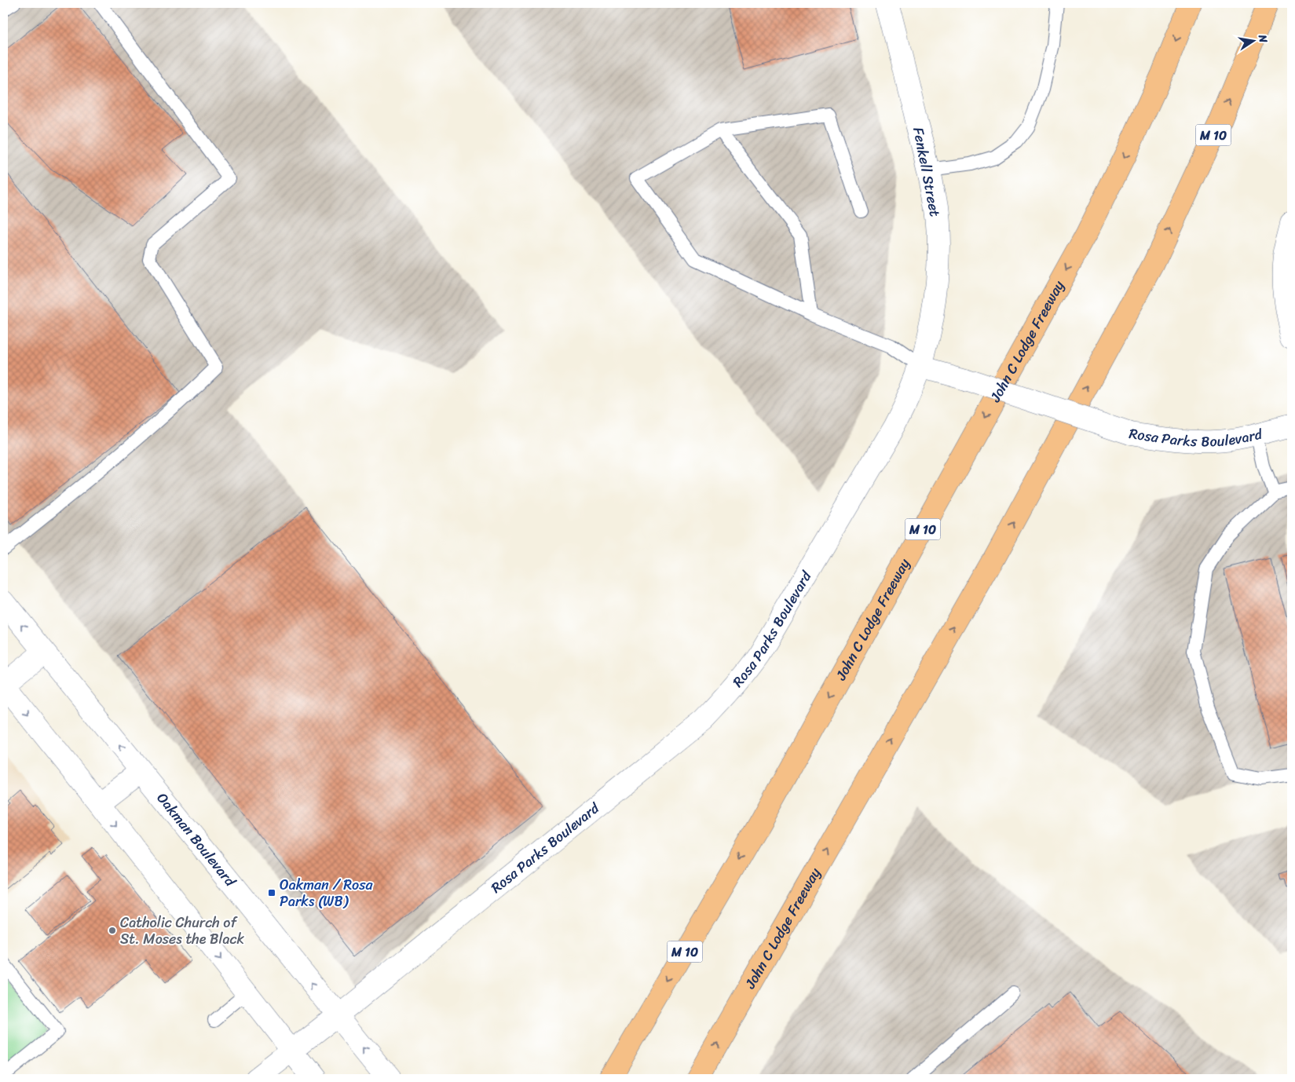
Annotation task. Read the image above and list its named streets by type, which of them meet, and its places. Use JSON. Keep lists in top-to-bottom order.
{
  "streets": {
    "highway": ["M 10", "John C Lodge Freeway"],
    "street": ["Fenkell Street", "Rosa Parks Boulevard", "Oakman Boulevard"]
  },
  "crossings": [
    ["Fenkell Street", "Rosa Parks Boulevard"],
    ["Rosa Parks Boulevard", "Oakman Boulevard"]
  ],
  "places": {
    "transit": ["Oakman / Rosa Parks (WB)"],
    "other": ["Catholic Church of St. Moses the Black"]
  },
  "north": "right"
}
